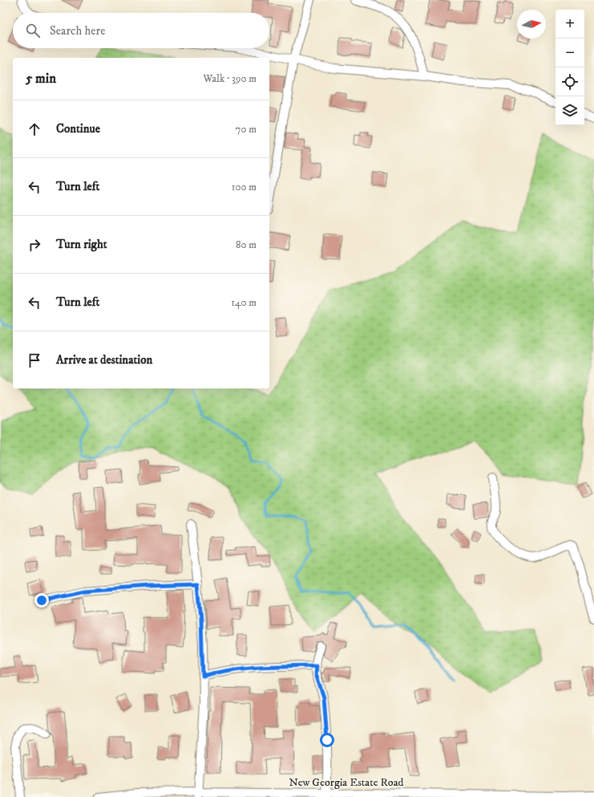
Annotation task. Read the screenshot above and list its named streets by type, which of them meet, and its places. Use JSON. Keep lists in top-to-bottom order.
{
  "streets": {
    "street": ["New Georgia Estate Road"]
  },
  "north": "right",
  "page": {
    "map_buttons": ["+", "−"],
    "search": "Search here",
    "heading": ["5 min", "Walk · 390 m"],
    "list": [
      ["Continue", "70 m"],
      ["Turn left", "100 m"],
      ["Turn right", "80 m"],
      ["Turn left", "140 m"],
      "Arrive at destination"
    ]
  }
}
